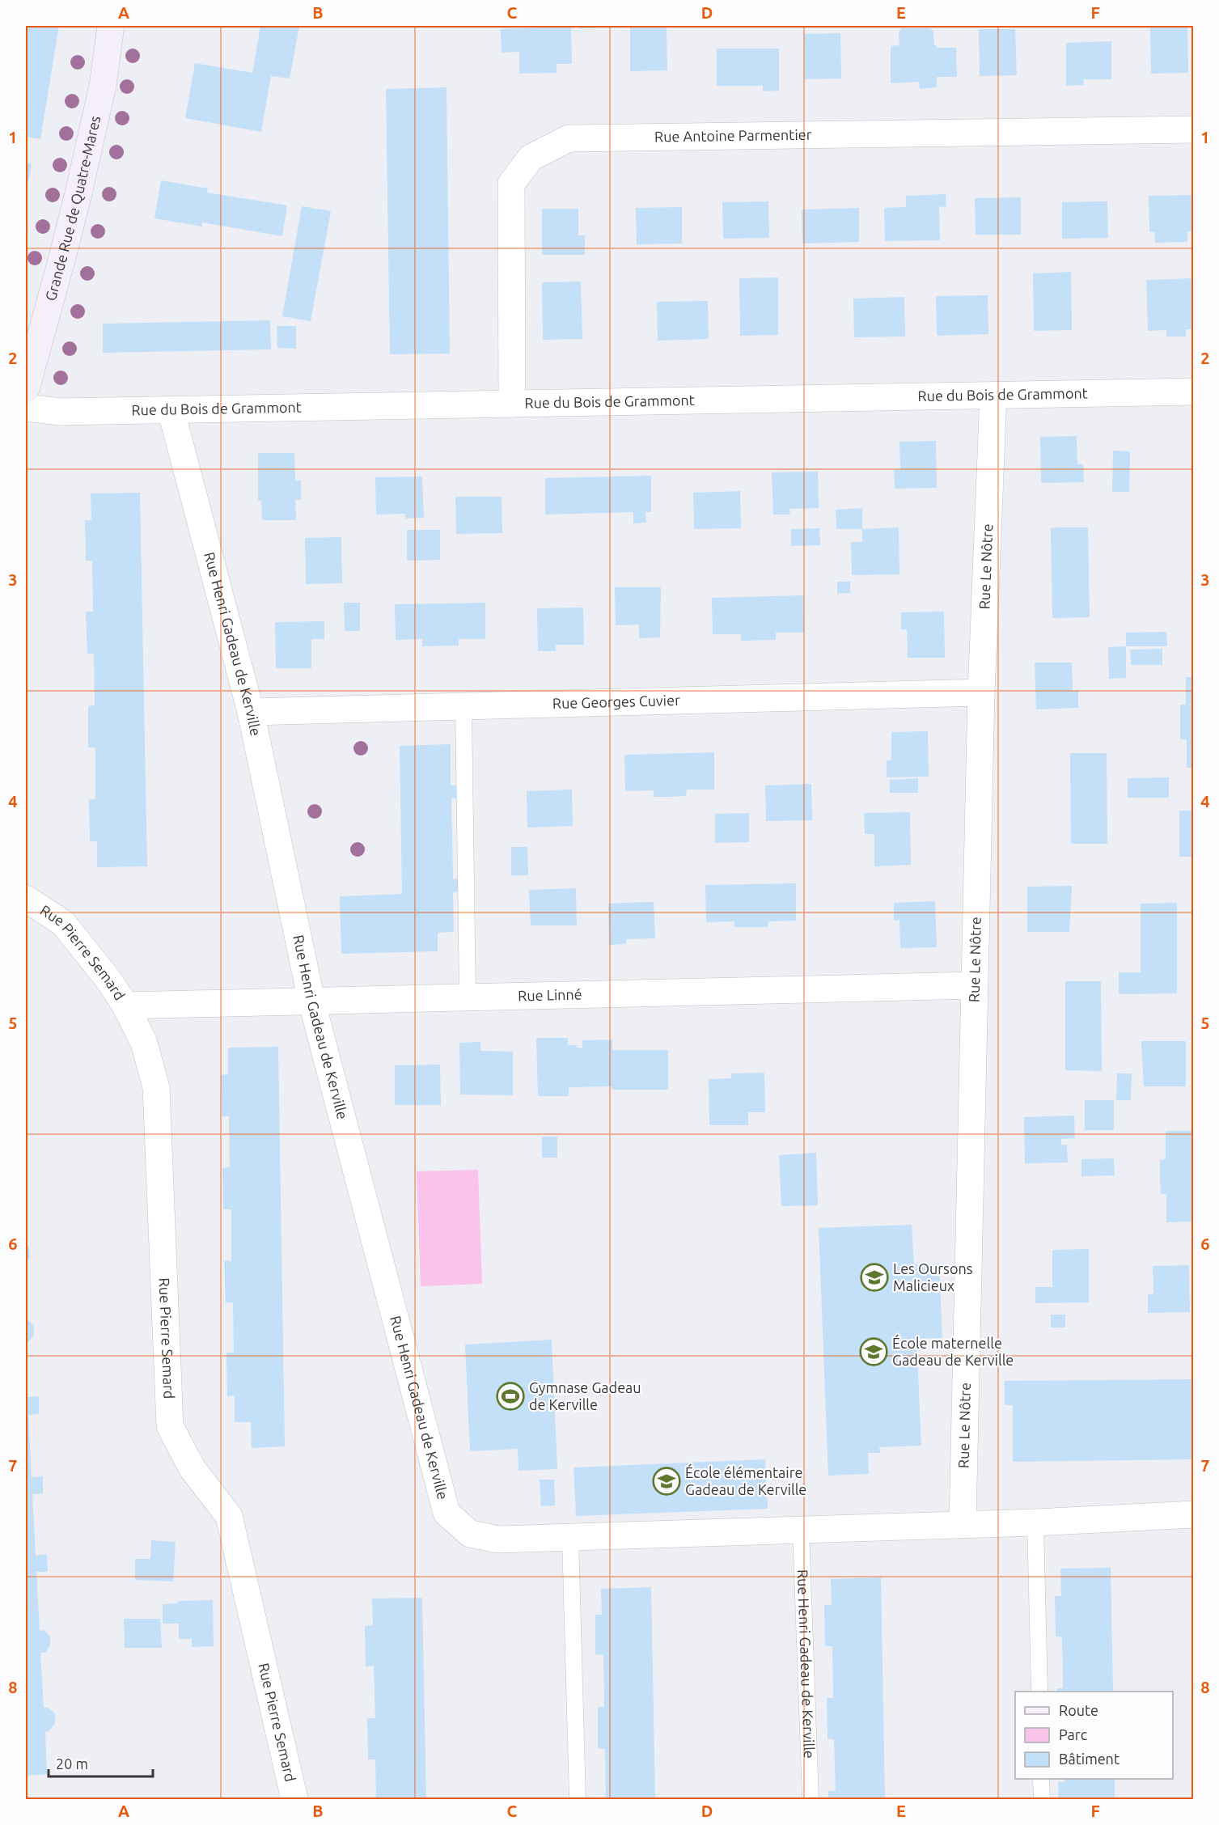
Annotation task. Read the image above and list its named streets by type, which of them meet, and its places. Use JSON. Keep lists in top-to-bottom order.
{
  "streets": {
    "main road": ["Grande Rue de Quatre-Mares"],
    "street": [
      "Rue Antoine Parmentier",
      "Rue du Bois de Grammont",
      "Rue Le Nôtre",
      "Rue Henri Gadeau de Kerville",
      "Rue Georges Cuvier",
      "Rue Pierre Semard",
      "Rue Linné"
    ]
  },
  "crossings": [
    ["Rue Antoine Parmentier", "Rue du Bois de Grammont"],
    ["Rue du Bois de Grammont", "Rue Le Nôtre"],
    ["Rue du Bois de Grammont", "Rue Henri Gadeau de Kerville"],
    ["Rue Le Nôtre", "Rue Henri Gadeau de Kerville"],
    ["Rue Le Nôtre", "Rue Georges Cuvier"],
    ["Rue Le Nôtre", "Rue Linné"],
    ["Rue Henri Gadeau de Kerville", "Rue Georges Cuvier"],
    ["Rue Henri Gadeau de Kerville", "Rue Linné"],
    ["Rue Pierre Semard", "Rue Linné"]
  ],
  "places": {
    "school or university": ["Les Oursons Malicieux", "École maternelle Gadeau de Kerville", "École élémentaire Gadeau de Kerville"],
    "sports": ["Gymnase Gadeau de Kerville"]
  },
  "legend": ["Route", "Parc", "Bâtiment"],
  "scale_bar": "20 m",
  "grid": {
    "columns": [
      "A",
      "B",
      "C",
      "D",
      "E",
      "F"
    ],
    "rows": [
      "1",
      "2",
      "3",
      "4",
      "5",
      "6",
      "7",
      "8"
    ]
  }
}
